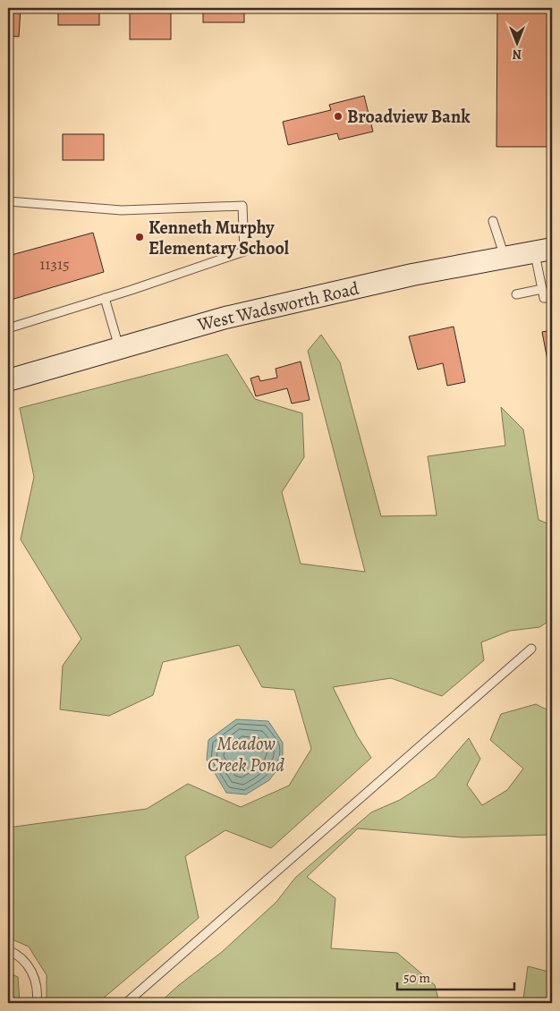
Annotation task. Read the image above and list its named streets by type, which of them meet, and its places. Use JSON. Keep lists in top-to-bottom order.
{
  "streets": {
    "main road": ["West Wadsworth Road"]
  },
  "water": ["Meadow Creek Pond"],
  "places": ["Broadview Bank", "Kenneth Murphy Elementary School"],
  "house_numbers": ["11315"],
  "scale_bar": "50 m",
  "north": "bottom"
}
